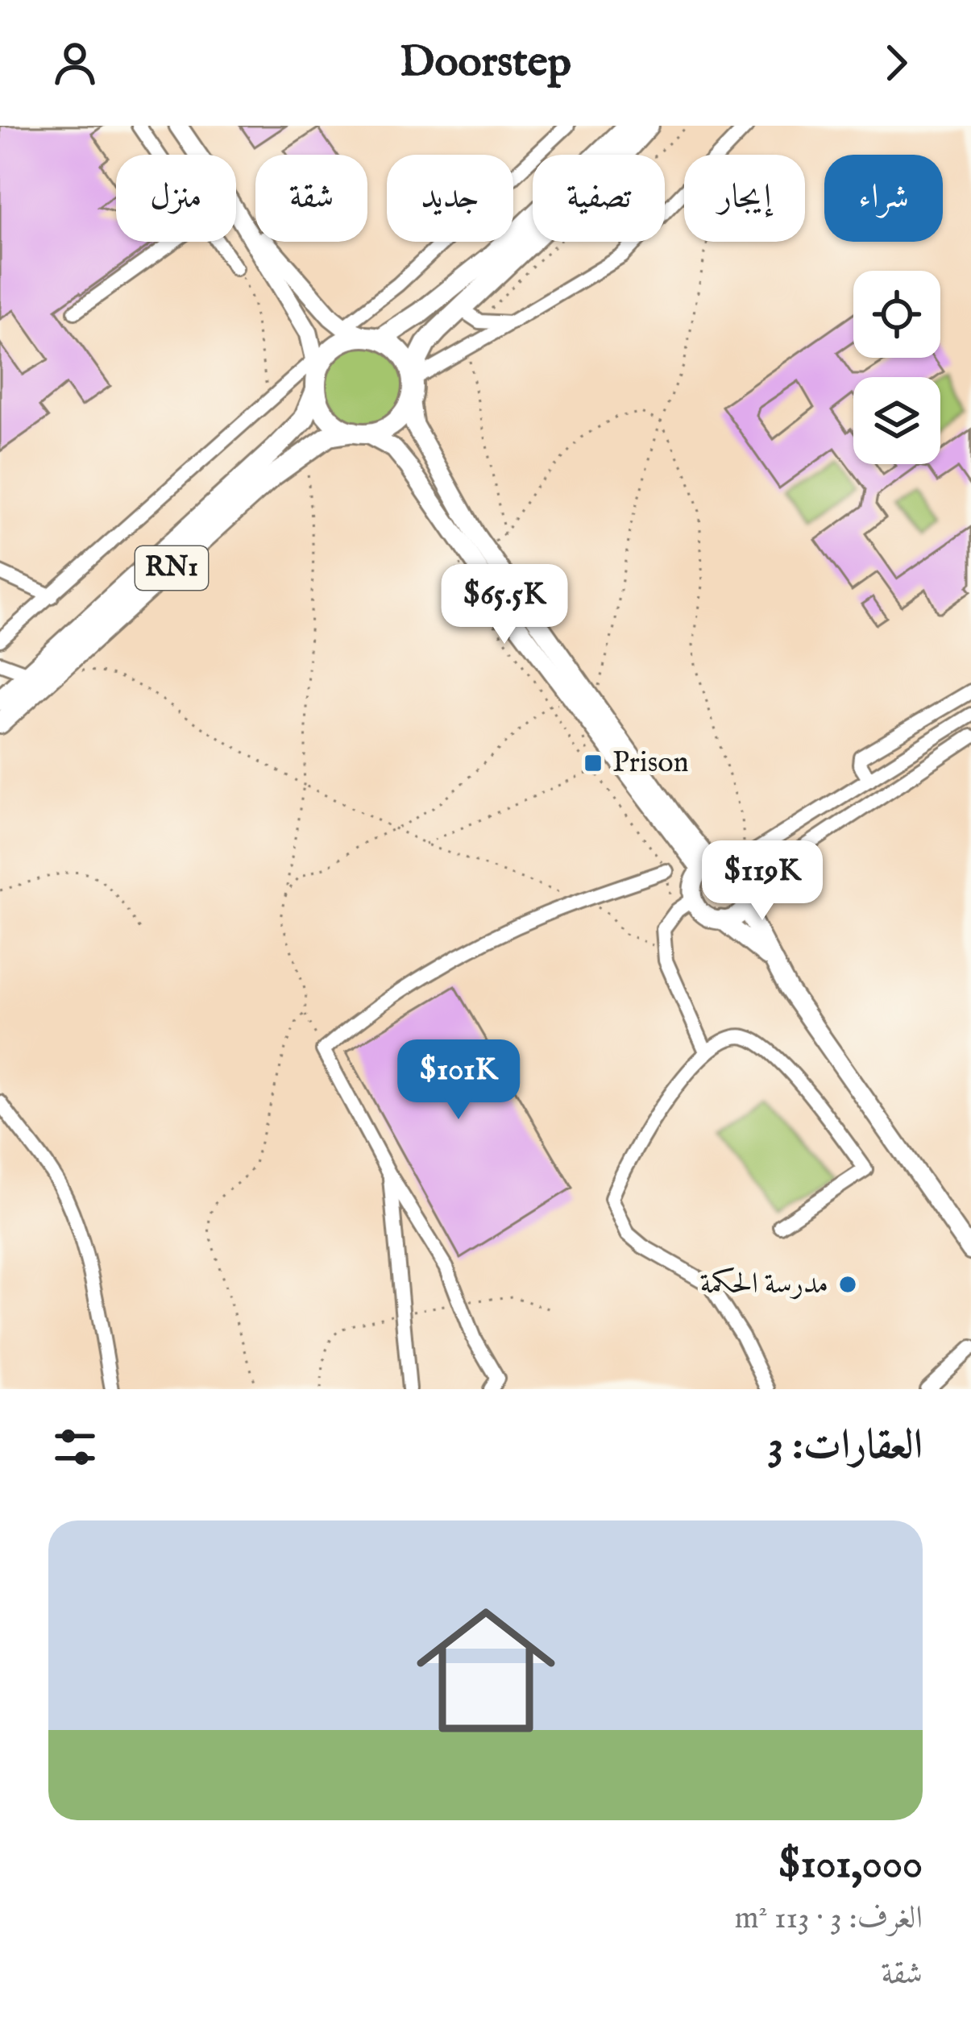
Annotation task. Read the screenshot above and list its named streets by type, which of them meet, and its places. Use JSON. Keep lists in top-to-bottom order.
{
  "streets": {
    "highway": ["RN1"]
  },
  "places": {
    "transit": ["Prison"],
    "other": ["مدرسة الحكمة"]
  },
  "page": {
    "header": "Doorstep",
    "chip": [
      "شراء",
      "إيجار",
      "تصفية",
      "جديد",
      "شقة",
      "منزل"
    ],
    "price": ["$65.5K", "$119K", "$101K"],
    "heading": "العقارات: 3",
    "list": [
      {
        "name": "$101,000",
        "note": "الغرف: 3 · 113 m² · شقة"
      }
    ]
  }
}
